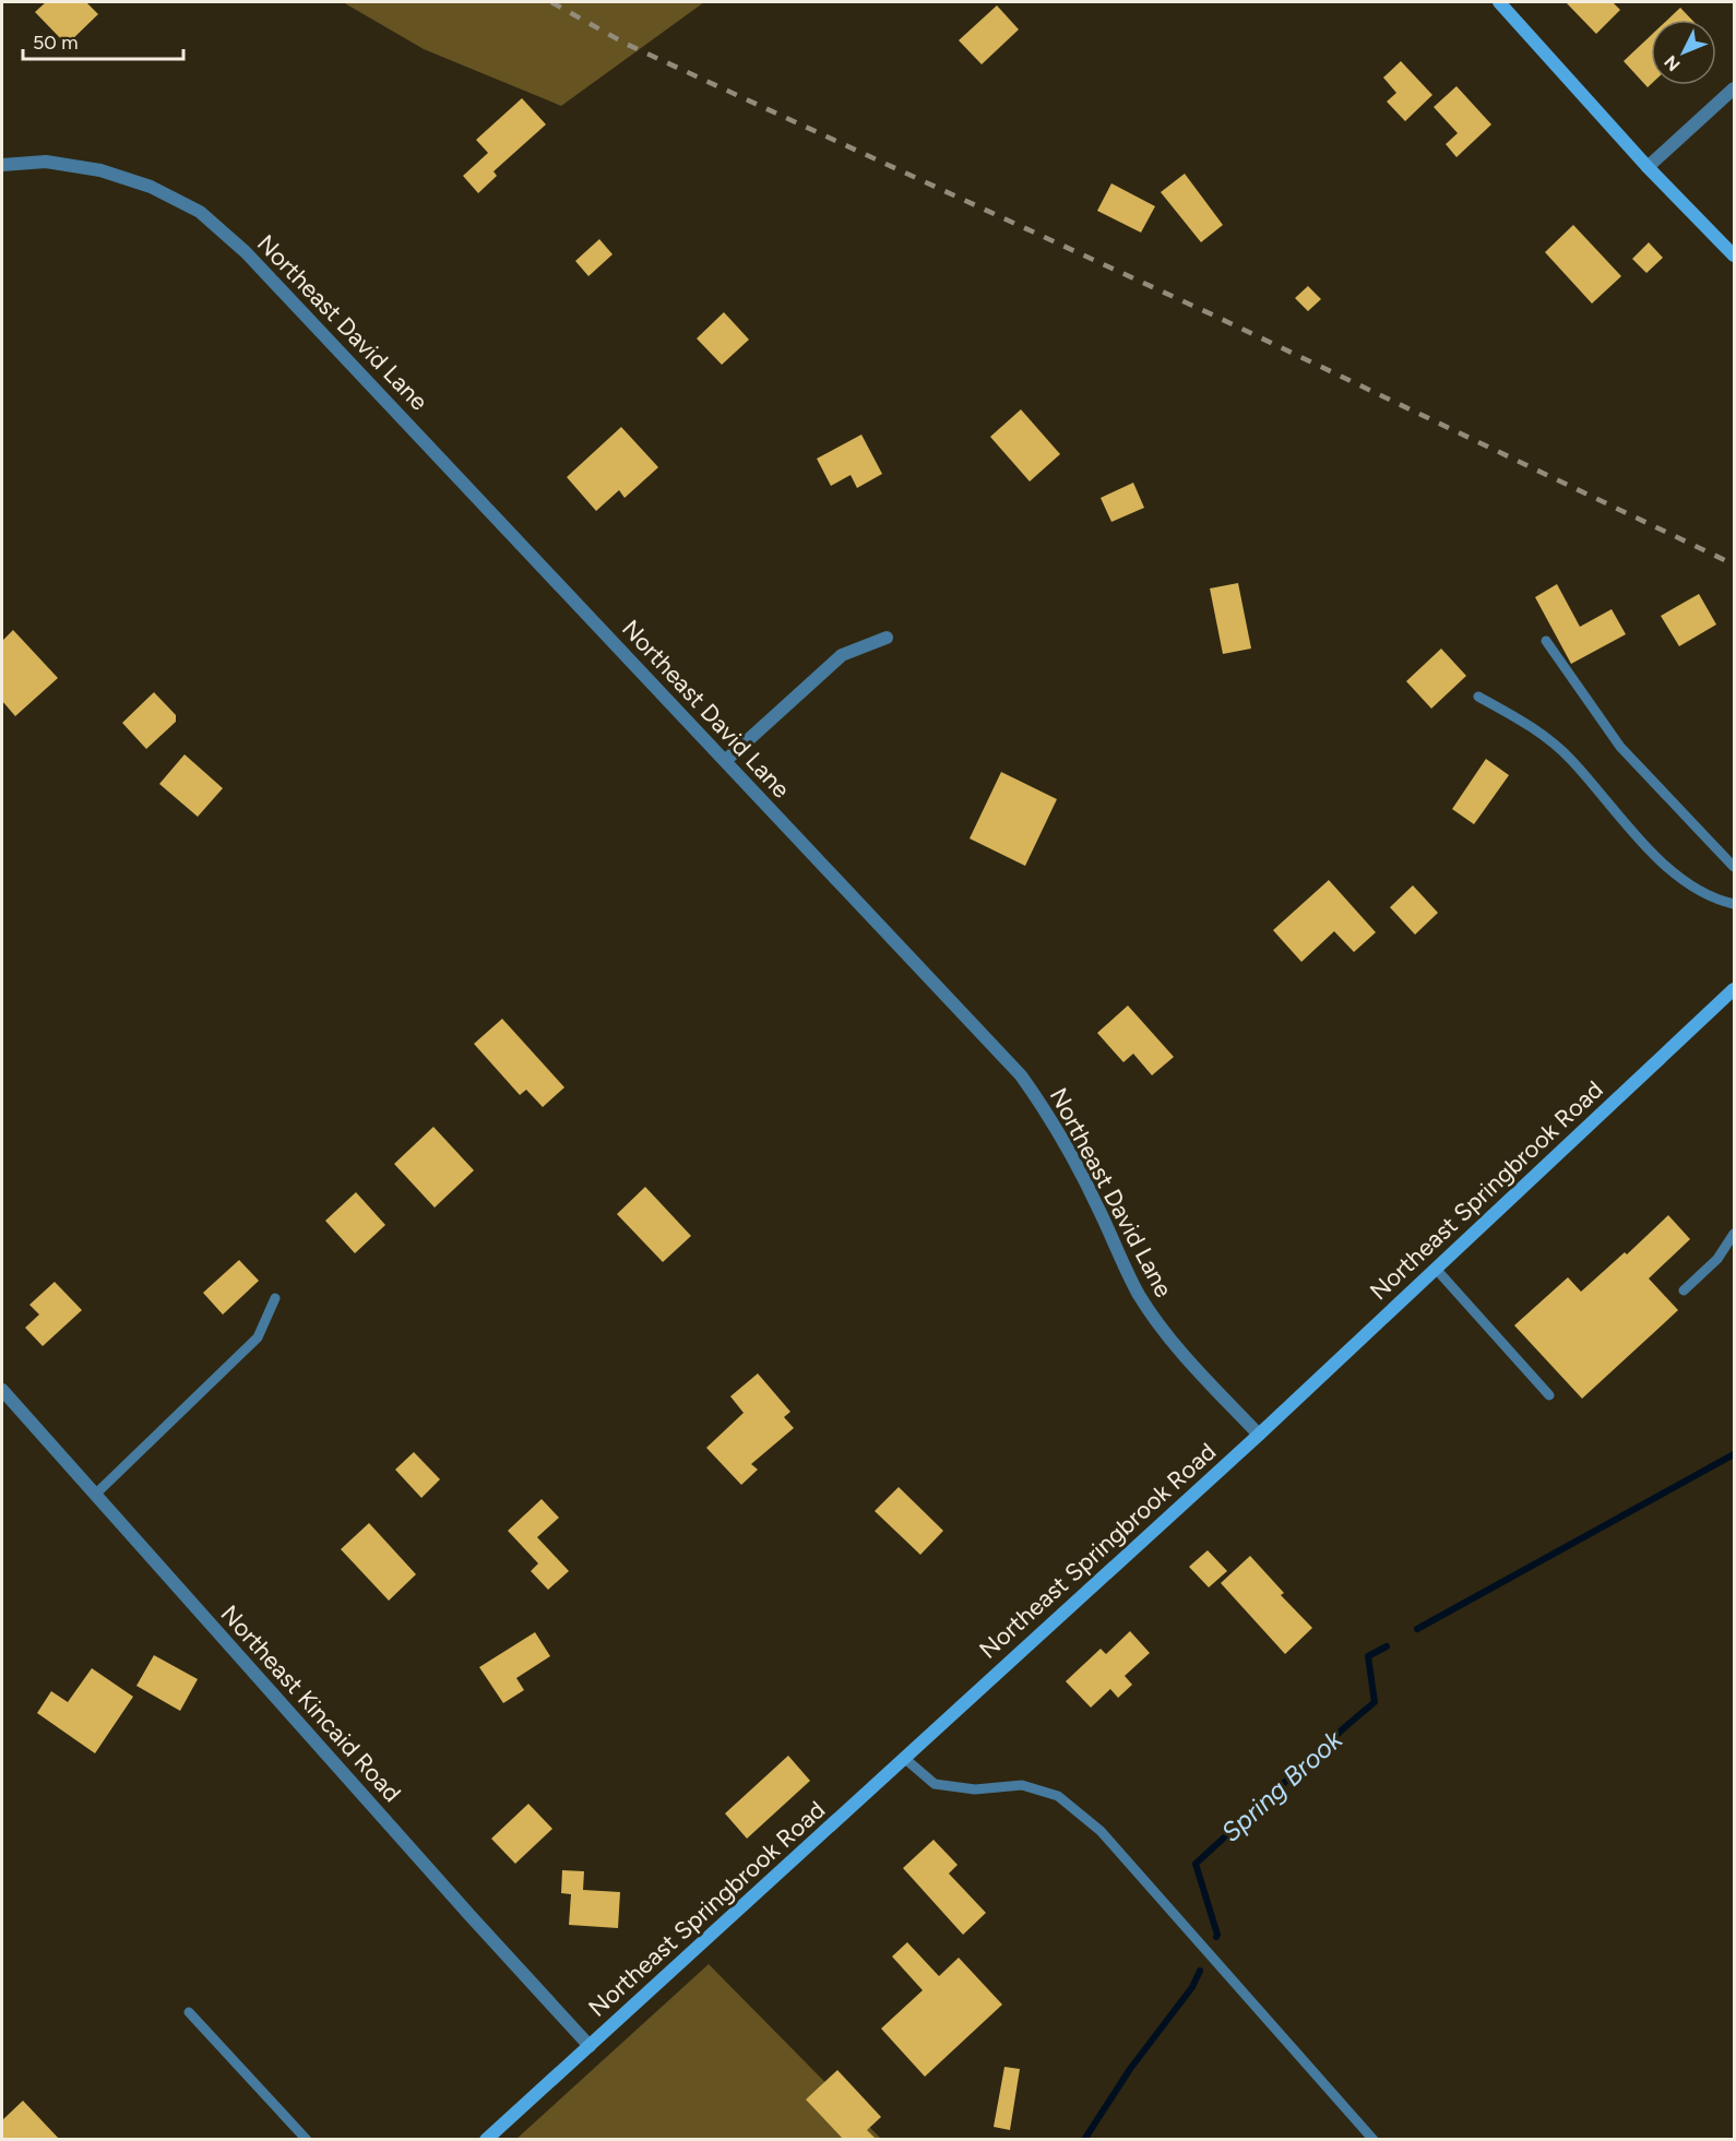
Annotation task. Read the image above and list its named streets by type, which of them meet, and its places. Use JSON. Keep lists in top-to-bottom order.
{
  "streets": {
    "street": ["Northeast David Lane", "Northeast Springbrook Road", "Northeast Kincaid Road"]
  },
  "crossings": [
    ["Northeast David Lane", "Northeast Springbrook Road"],
    ["Northeast Springbrook Road", "Northeast Kincaid Road"]
  ],
  "water": ["Spring Brook"],
  "scale_bar": "50 m",
  "north": "bottom left"
}
